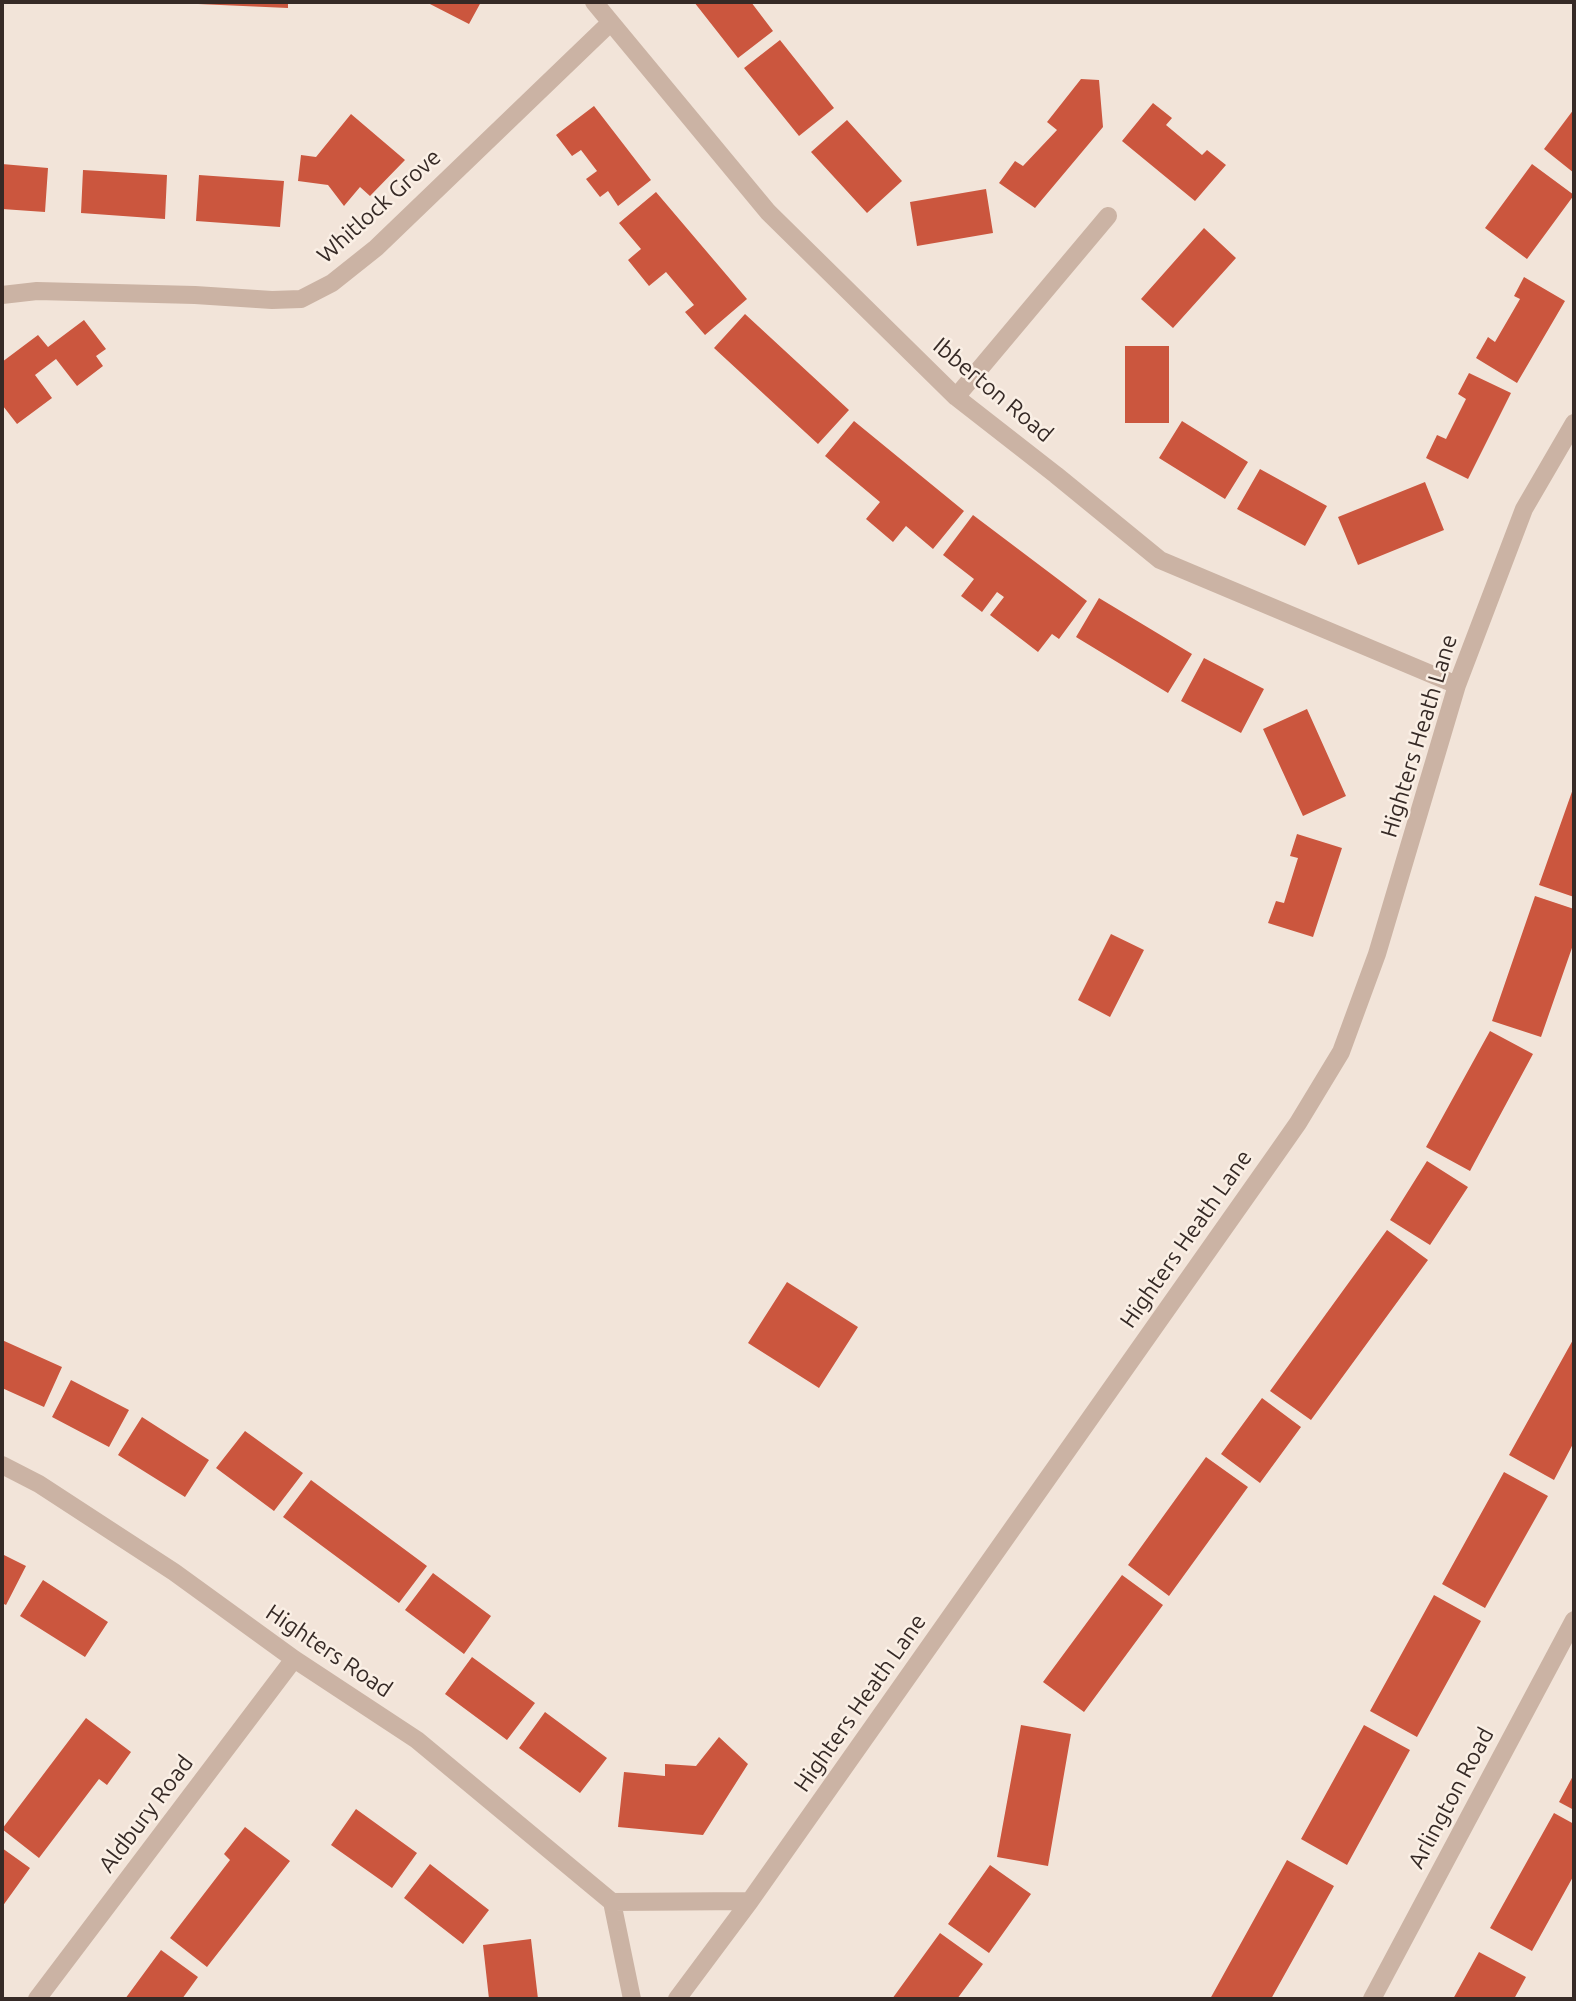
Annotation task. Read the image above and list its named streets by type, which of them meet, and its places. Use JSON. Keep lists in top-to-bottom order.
{
  "streets": {
    "street": [
      "Whitlock Grove",
      "Ibberton Road",
      "Highters Heath Lane",
      "Highters Road",
      "Arlington Road",
      "Aldbury Road"
    ]
  },
  "crossings": [
    ["Whitlock Grove", "Ibberton Road"],
    ["Ibberton Road", "Highters Heath Lane"],
    ["Highters Road", "Aldbury Road"]
  ]
}
